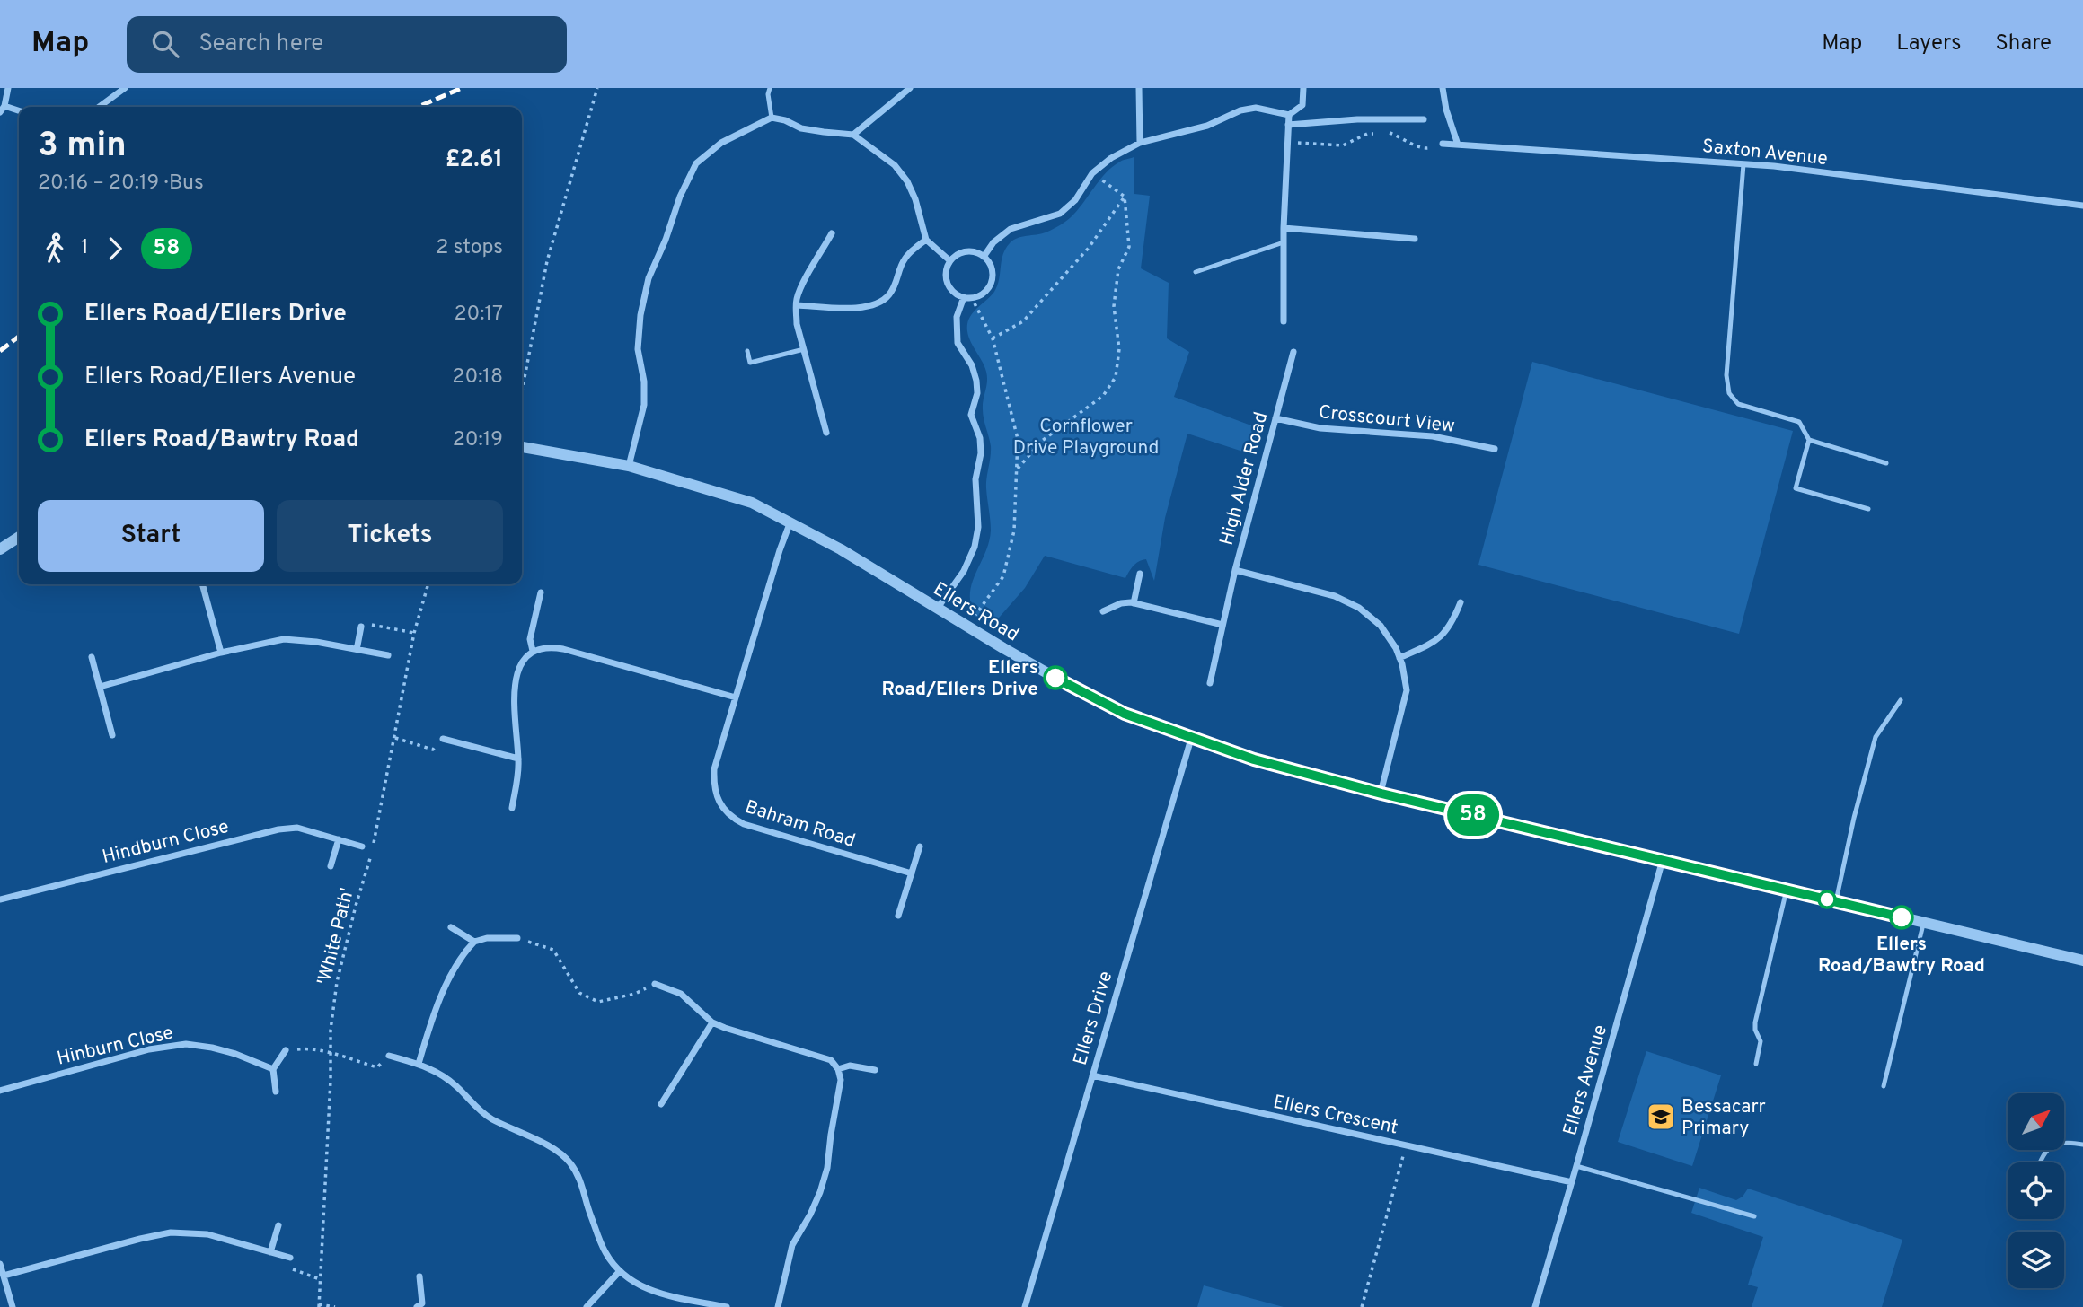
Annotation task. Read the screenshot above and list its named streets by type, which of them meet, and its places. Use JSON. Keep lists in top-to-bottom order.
{
  "streets": {
    "street": [
      "Saxton Avenue",
      "Crosscourt View",
      "High Alder Road",
      "Ellers Road",
      "Bahram Road",
      "Hindburn Close",
      "Ellers Drive",
      "Hinburn Close",
      "Ellers Avenue",
      "Ellers Crescent"
    ],
    "path": ["'White Path'"]
  },
  "crossings": [
    ["Crosscourt View", "High Alder Road"],
    ["High Alder Road", "Ellers Road"],
    ["Ellers Road", "Bahram Road"],
    ["Ellers Road", "Ellers Drive"],
    ["Ellers Road", "Ellers Avenue"],
    ["Ellers Drive", "Ellers Crescent"],
    ["Ellers Avenue", "Ellers Crescent"]
  ],
  "parks": ["Cornflower Drive Playground"],
  "places": {
    "other": ["Ellers Road/Ellers Drive", "Ellers Road/Bawtry Road"],
    "school or university": ["Bessacarr Primary"]
  },
  "lines": ["bus line 58"],
  "north": "top right",
  "page": {
    "header": "Map",
    "search": "Search here",
    "nav": ["Map", "Layers", "Share"],
    "on_map": "58",
    "heading": ["3 min", "20:16 – 20:19 · Bus", "£2.61"],
    "legs": ["1", "58", "2 stops"],
    "list": [
      {
        "name": "Ellers Road/Ellers Drive",
        "value": "20:17"
      },
      {
        "name": "Ellers Road/Ellers Avenue",
        "value": "20:18"
      },
      {
        "name": "Ellers Road/Bawtry Road",
        "value": "20:19"
      }
    ],
    "buttons": ["Start", "Tickets"]
  }
}
